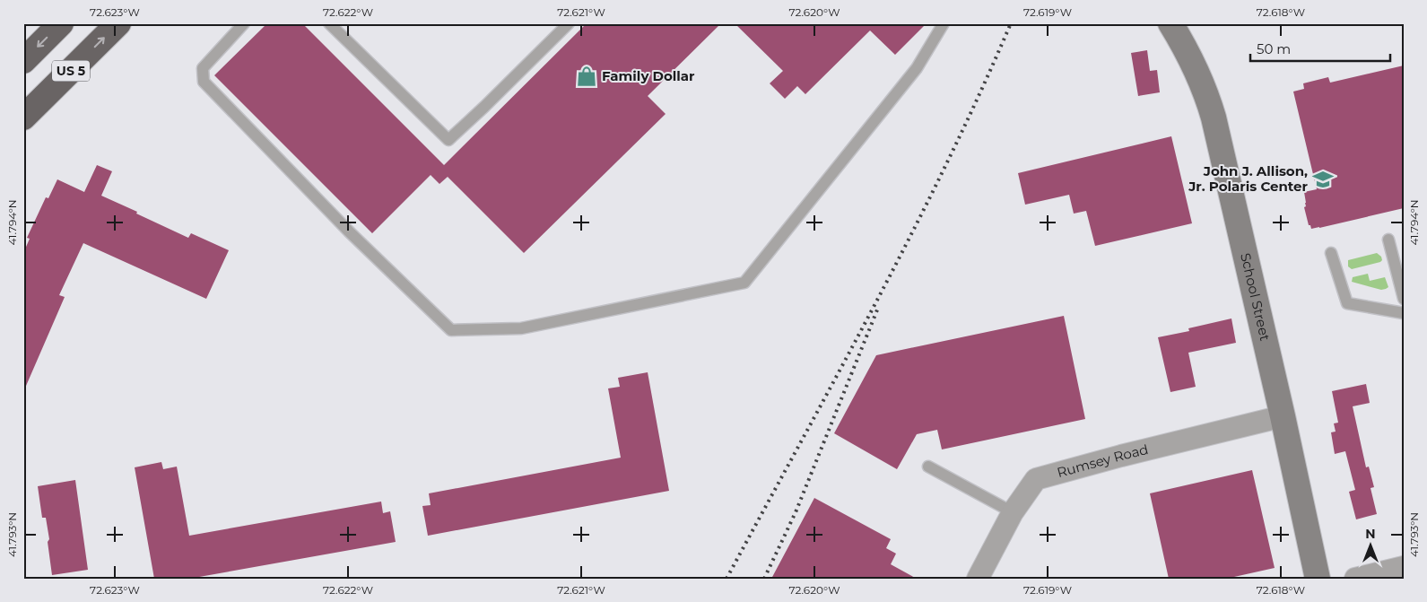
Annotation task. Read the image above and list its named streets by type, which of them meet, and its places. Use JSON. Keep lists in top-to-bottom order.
{
  "streets": {
    "highway": ["US 5"],
    "main road": ["School Street"],
    "street": ["Rumsey Road"]
  },
  "crossings": [
    ["School Street", "Rumsey Road"]
  ],
  "places": {
    "shop": ["Family Dollar"],
    "school or university": ["John J. Allison, Jr. Polaris Center"]
  },
  "scale_bar": "50 m",
  "north": "top",
  "coordinates": [
    "72.623°W",
    "72.622°W",
    "72.621°W",
    "72.620°W",
    "72.619°W",
    "72.618°W",
    "41.794°N",
    "41.793°N"
  ]
}
